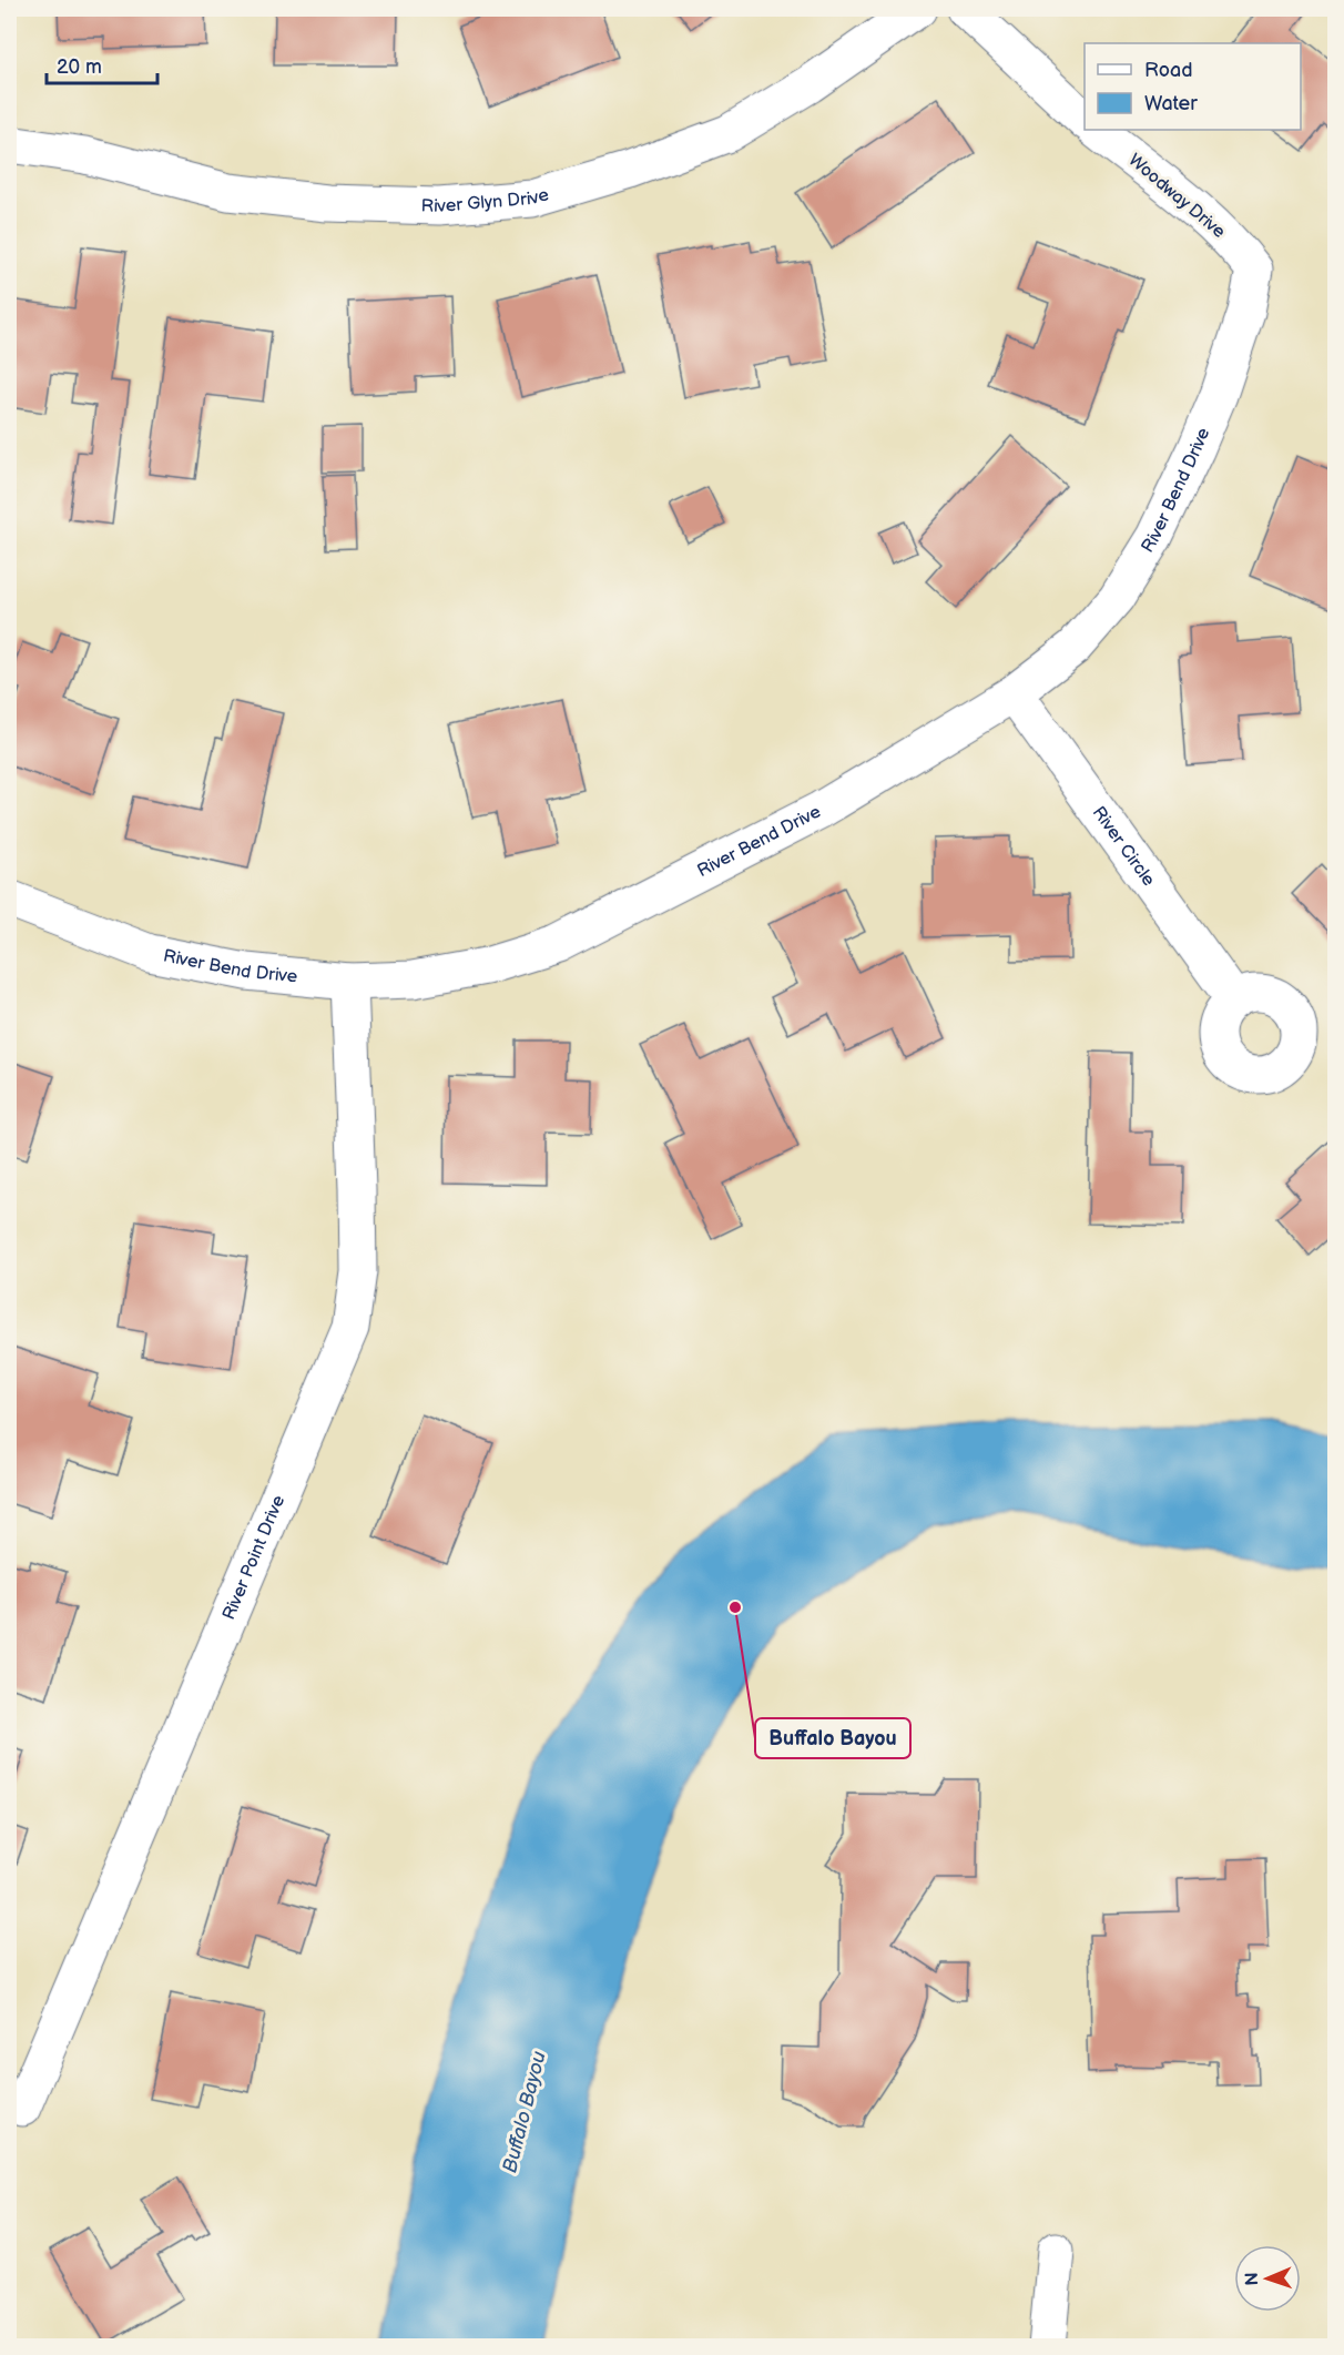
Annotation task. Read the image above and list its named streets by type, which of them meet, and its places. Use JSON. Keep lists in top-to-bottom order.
{
  "streets": {
    "street": [
      "Woodway Drive",
      "River Glyn Drive",
      "River Bend Drive",
      "River Circle",
      "River Point Drive"
    ]
  },
  "crossings": [
    ["Woodway Drive", "River Bend Drive"],
    ["River Bend Drive", "River Circle"],
    ["River Bend Drive", "River Point Drive"]
  ],
  "water": ["Buffalo Bayou"],
  "places": ["Buffalo Bayou"],
  "legend": ["Road", "Water"],
  "scale_bar": "20 m",
  "north": "left"
}
